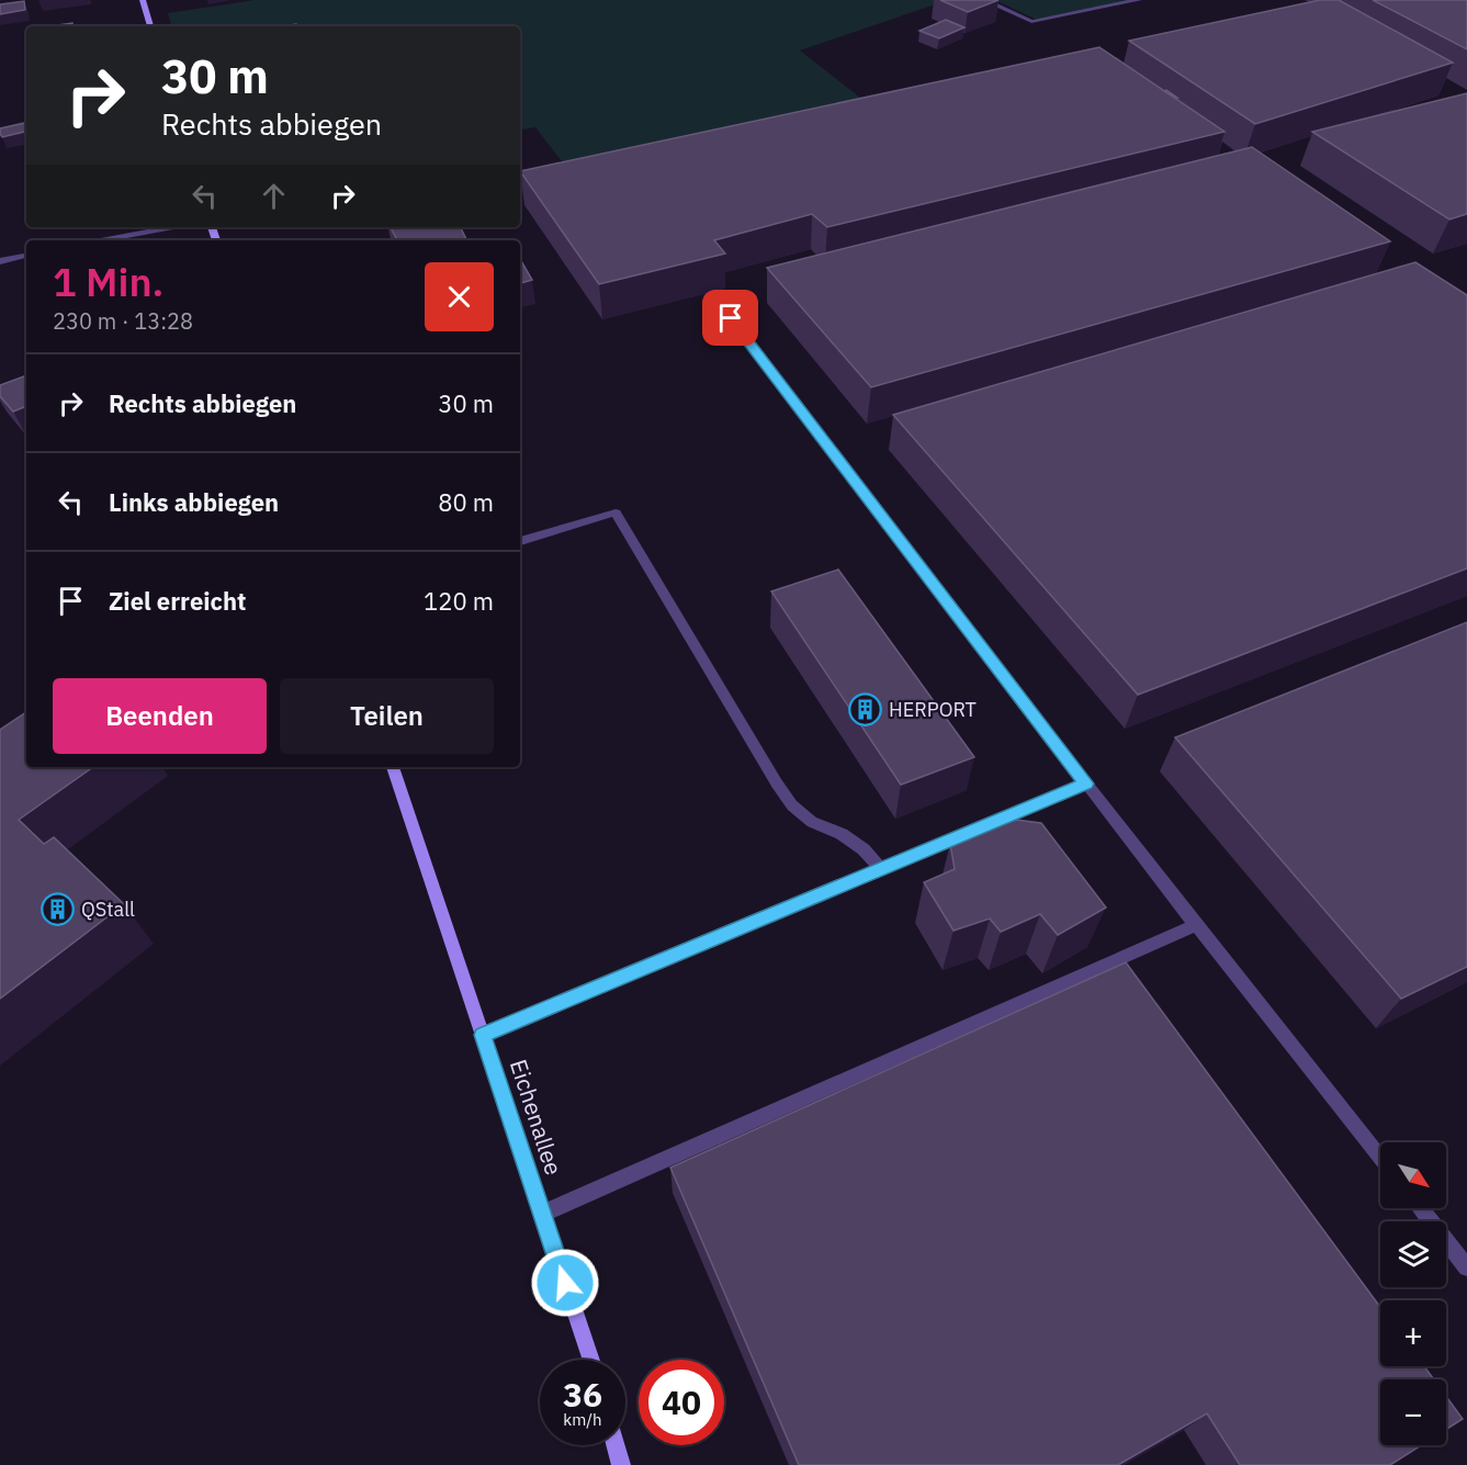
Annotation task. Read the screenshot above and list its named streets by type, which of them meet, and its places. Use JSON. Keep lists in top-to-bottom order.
{
  "streets": {
    "street": ["Eichenallee"]
  },
  "places": {
    "building": ["HERPORT", "QStall"]
  },
  "north": "bottom right",
  "page": {
    "turn": ["30 m", "Rechts abbiegen"],
    "heading": ["1 Min.", "230 m · 13:28"],
    "list": [
      {
        "name": "Rechts abbiegen",
        "value": "30 m"
      },
      {
        "name": "Links abbiegen",
        "value": "80 m"
      },
      {
        "name": "Ziel erreicht",
        "value": "120 m"
      }
    ],
    "buttons": ["Beenden", "Teilen"],
    "map_buttons": ["+", "−"],
    "speed": "36 km/h",
    "limit": "40"
  }
}
